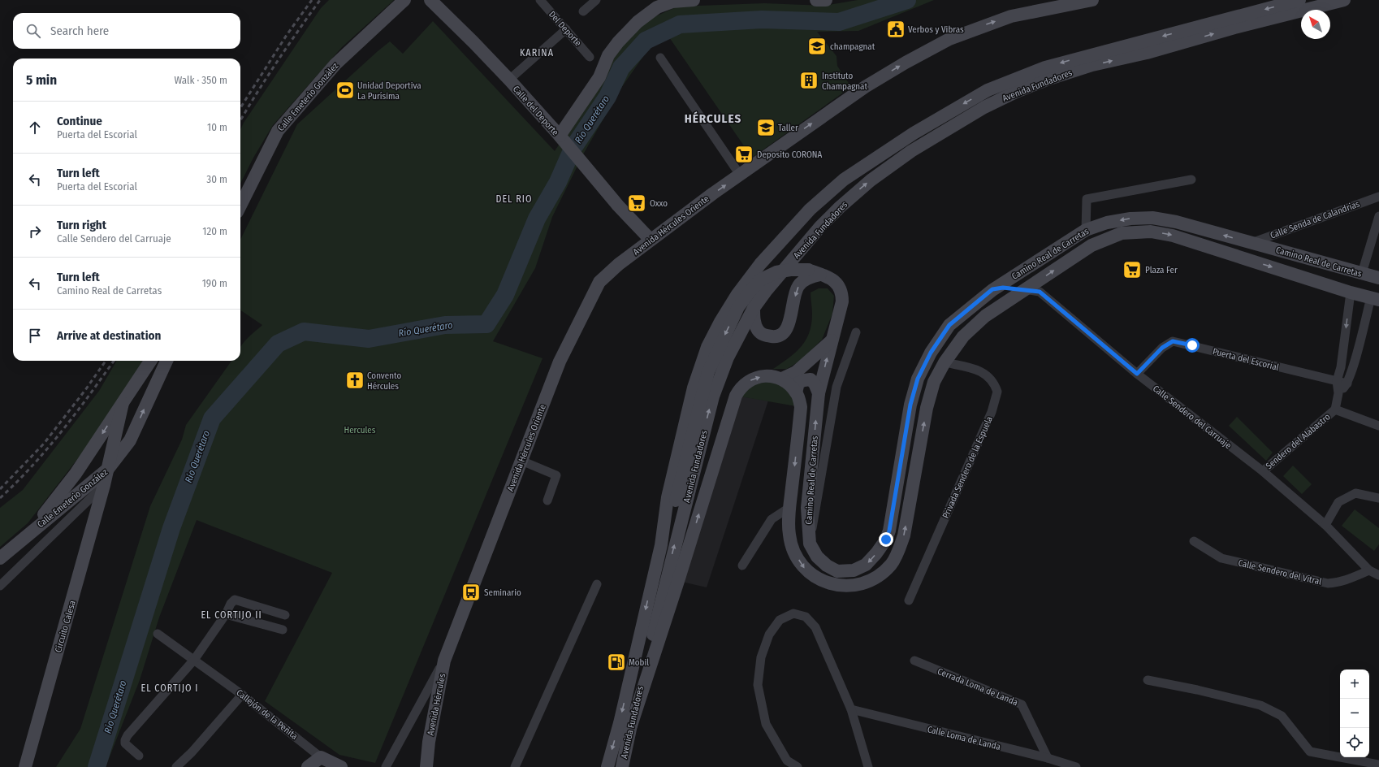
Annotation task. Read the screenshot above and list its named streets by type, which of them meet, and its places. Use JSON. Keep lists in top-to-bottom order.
{
  "streets": {
    "street": [
      "Del Deporte",
      "Avenida Fundadores",
      "Calle Emeterio González",
      "Calle del Deporte",
      "Calle Senda de Calandrias",
      "Avenida Hércules Oriente",
      "Camino Real de Carretas",
      "Puerta del Escorial",
      "Calle Sendero del Carruaje",
      "Sendero del Alabastro",
      "Privada Sendero de la Espuela",
      "Calle Sendero del Vitral",
      "Circuito Calesa",
      "Cerrada Loma de Landa",
      "Avenida Hércules",
      "Callejón de la Peñita",
      "Calle Loma de Landa"
    ]
  },
  "crossings": [
    ["Avenida Fundadores", "Camino Real de Carretas"],
    ["Calle Emeterio González", "Circuito Calesa"],
    ["Calle del Deporte", "Avenida Hércules Oriente"],
    ["Calle Senda de Calandrias", "Camino Real de Carretas"],
    ["Avenida Hércules Oriente", "Avenida Hércules"],
    ["Camino Real de Carretas", "Calle Sendero del Carruaje"],
    ["Camino Real de Carretas", "Sendero del Alabastro"],
    ["Camino Real de Carretas", "Privada Sendero de la Espuela"],
    ["Puerta del Escorial", "Calle Sendero del Carruaje"],
    ["Puerta del Escorial", "Sendero del Alabastro"],
    ["Calle Sendero del Carruaje", "Sendero del Alabastro"],
    ["Calle Sendero del Carruaje", "Calle Sendero del Vitral"],
    ["Cerrada Loma de Landa", "Calle Loma de Landa"]
  ],
  "one_way": ["Avenida Hércules Oriente"],
  "districts": [
    "KARINA",
    "HÉRCULES",
    "DEL RIO",
    "EL CORTIJO II",
    "EL CORTIJO I"
  ],
  "water": ["Río Querétaro"],
  "parks": ["Hercules"],
  "places": {
    "public building": ["Verbos y Vibras"],
    "school or university": ["champagnat", "Taller"],
    "building": ["Instituto Champagnat"],
    "sports": ["Unidad Deportiva La Purísima"],
    "supermarket": ["Deposito CORONA", "Oxxo", "Plaza Fer"],
    "church": ["Convento Hércules"],
    "bus stop": ["Seminario"],
    "fuel station": ["Mobil"]
  },
  "north": "top left",
  "page": {
    "search": "Search here",
    "heading": ["5 min", "Walk · 350 m"],
    "list": [
      ["Continue", "Puerta del Escorial", "10 m"],
      ["Turn left", "Puerta del Escorial", "30 m"],
      ["Turn right", "Calle Sendero del Carruaje", "120 m"],
      ["Turn left", "Camino Real de Carretas", "190 m"],
      "Arrive at destination"
    ],
    "map_buttons": ["+", "−"]
  }
}
